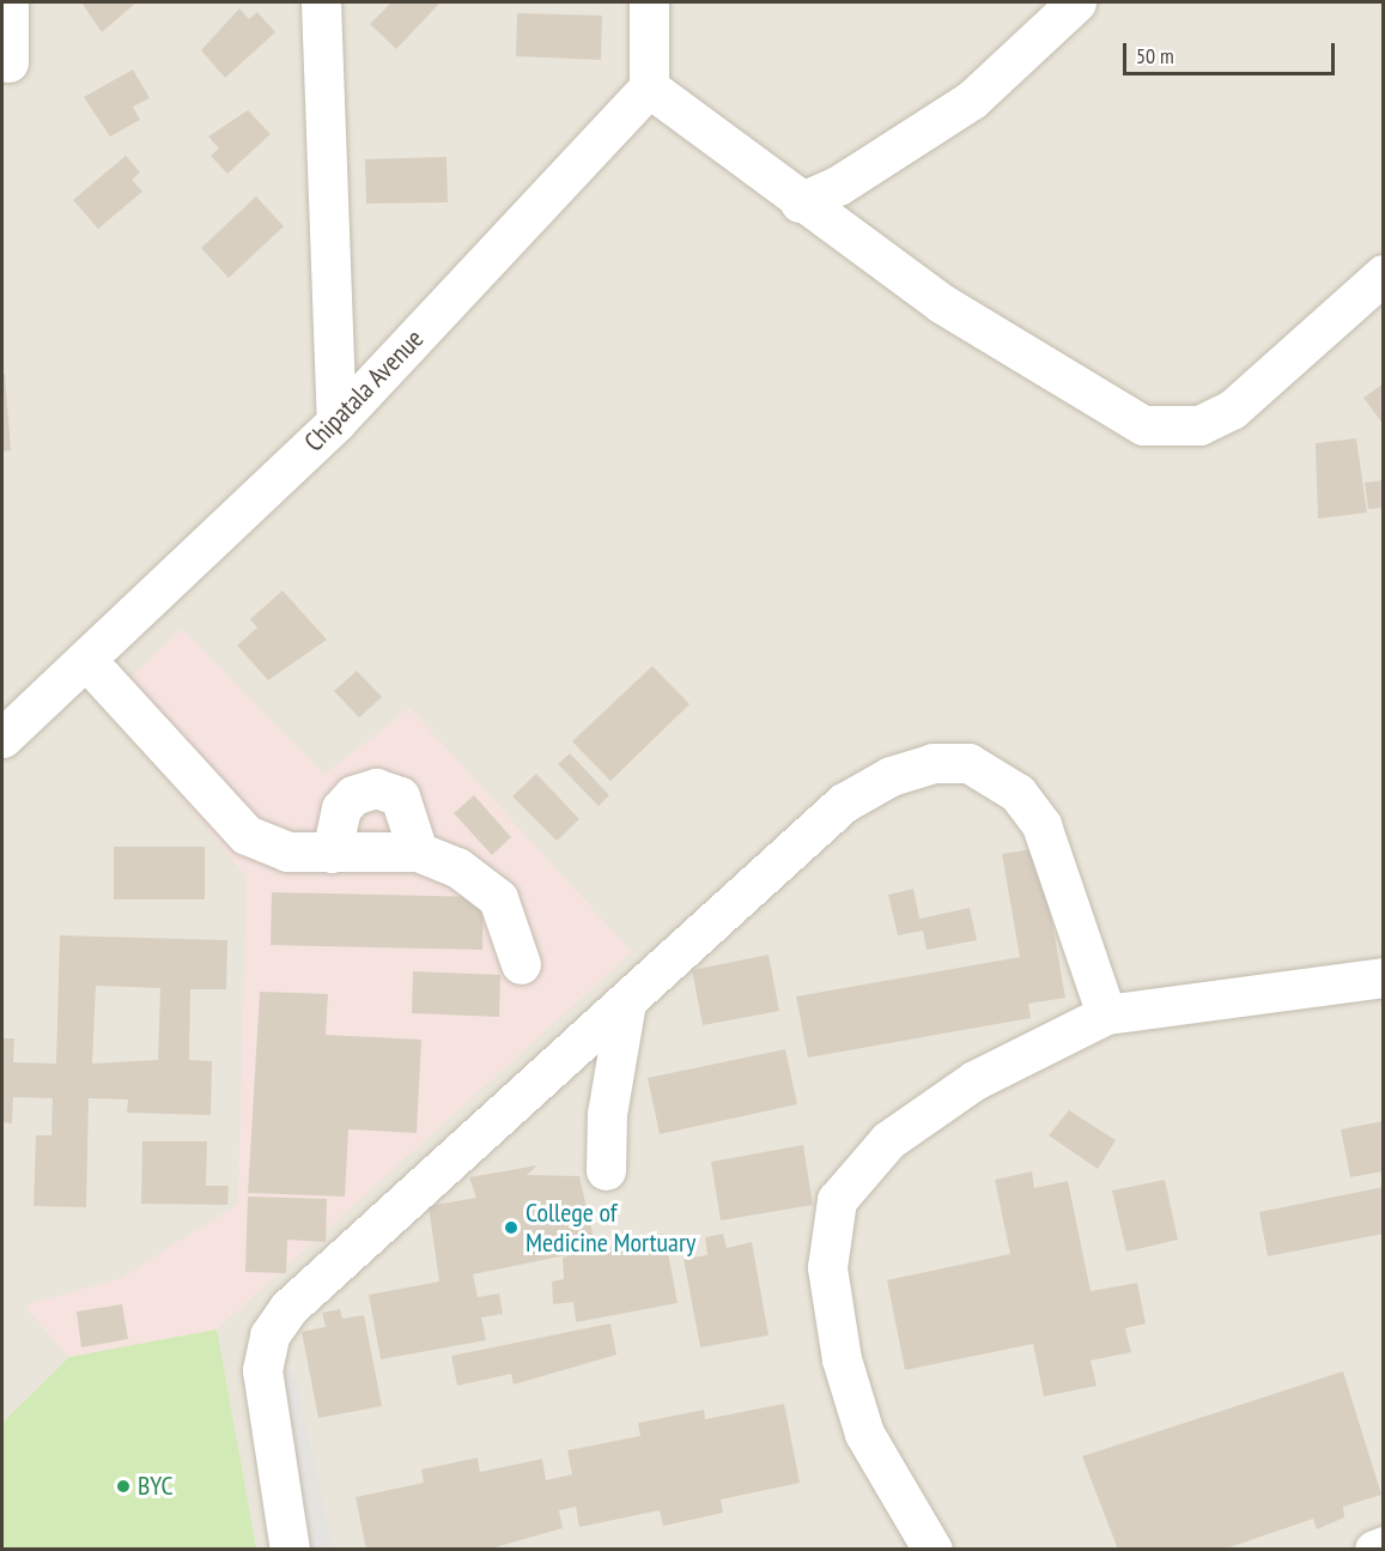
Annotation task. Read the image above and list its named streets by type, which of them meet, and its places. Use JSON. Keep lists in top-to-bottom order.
{
  "streets": {
    "street": ["Chipatala Avenue"]
  },
  "places": ["College of Medicine Mortuary", "BYC"],
  "scale_bar": "50 m"
}
